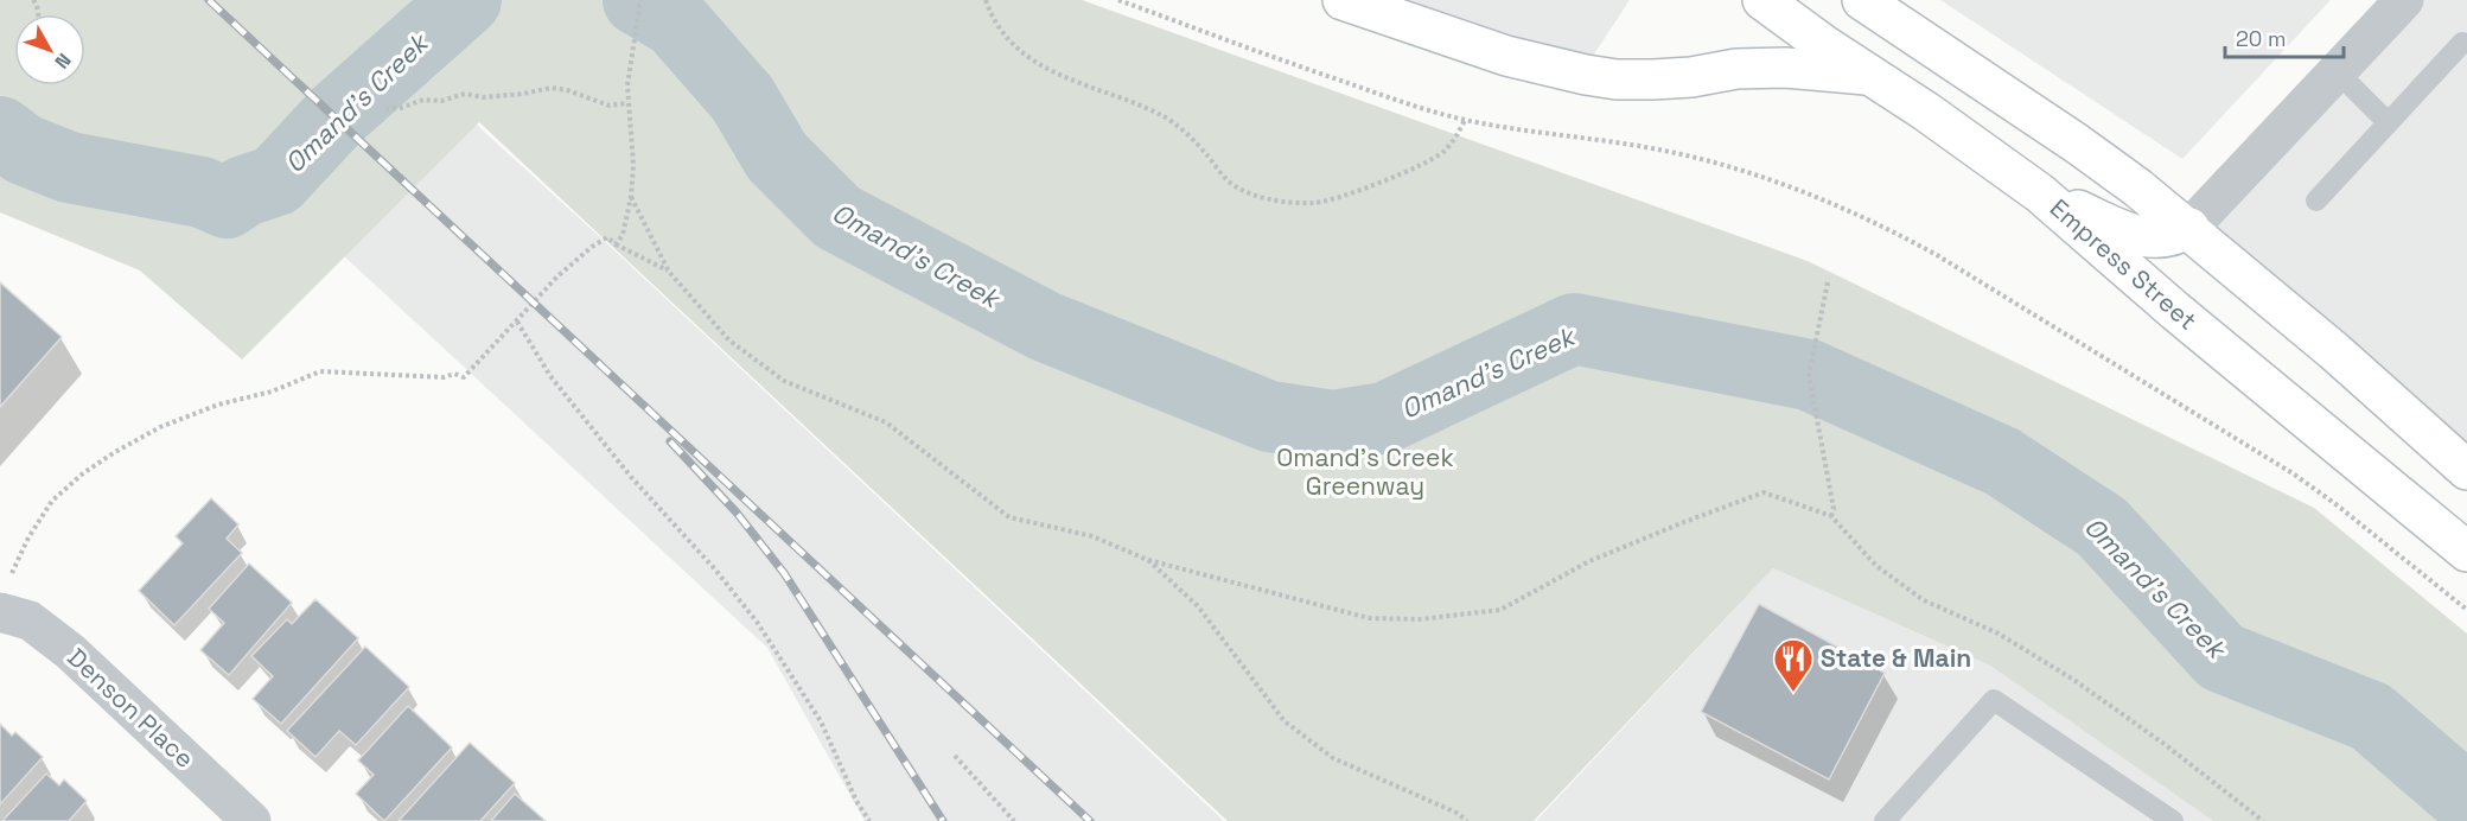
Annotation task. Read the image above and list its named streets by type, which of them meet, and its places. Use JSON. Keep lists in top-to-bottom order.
{
  "streets": {
    "main road": ["Empress Street"],
    "street": ["Denson Place"]
  },
  "water": ["Omand's Creek"],
  "parks": ["Omand's Creek Greenway"],
  "places": {
    "restaurant": ["State & Main"]
  },
  "scale_bar": "20 m",
  "north": "bottom right"
}
